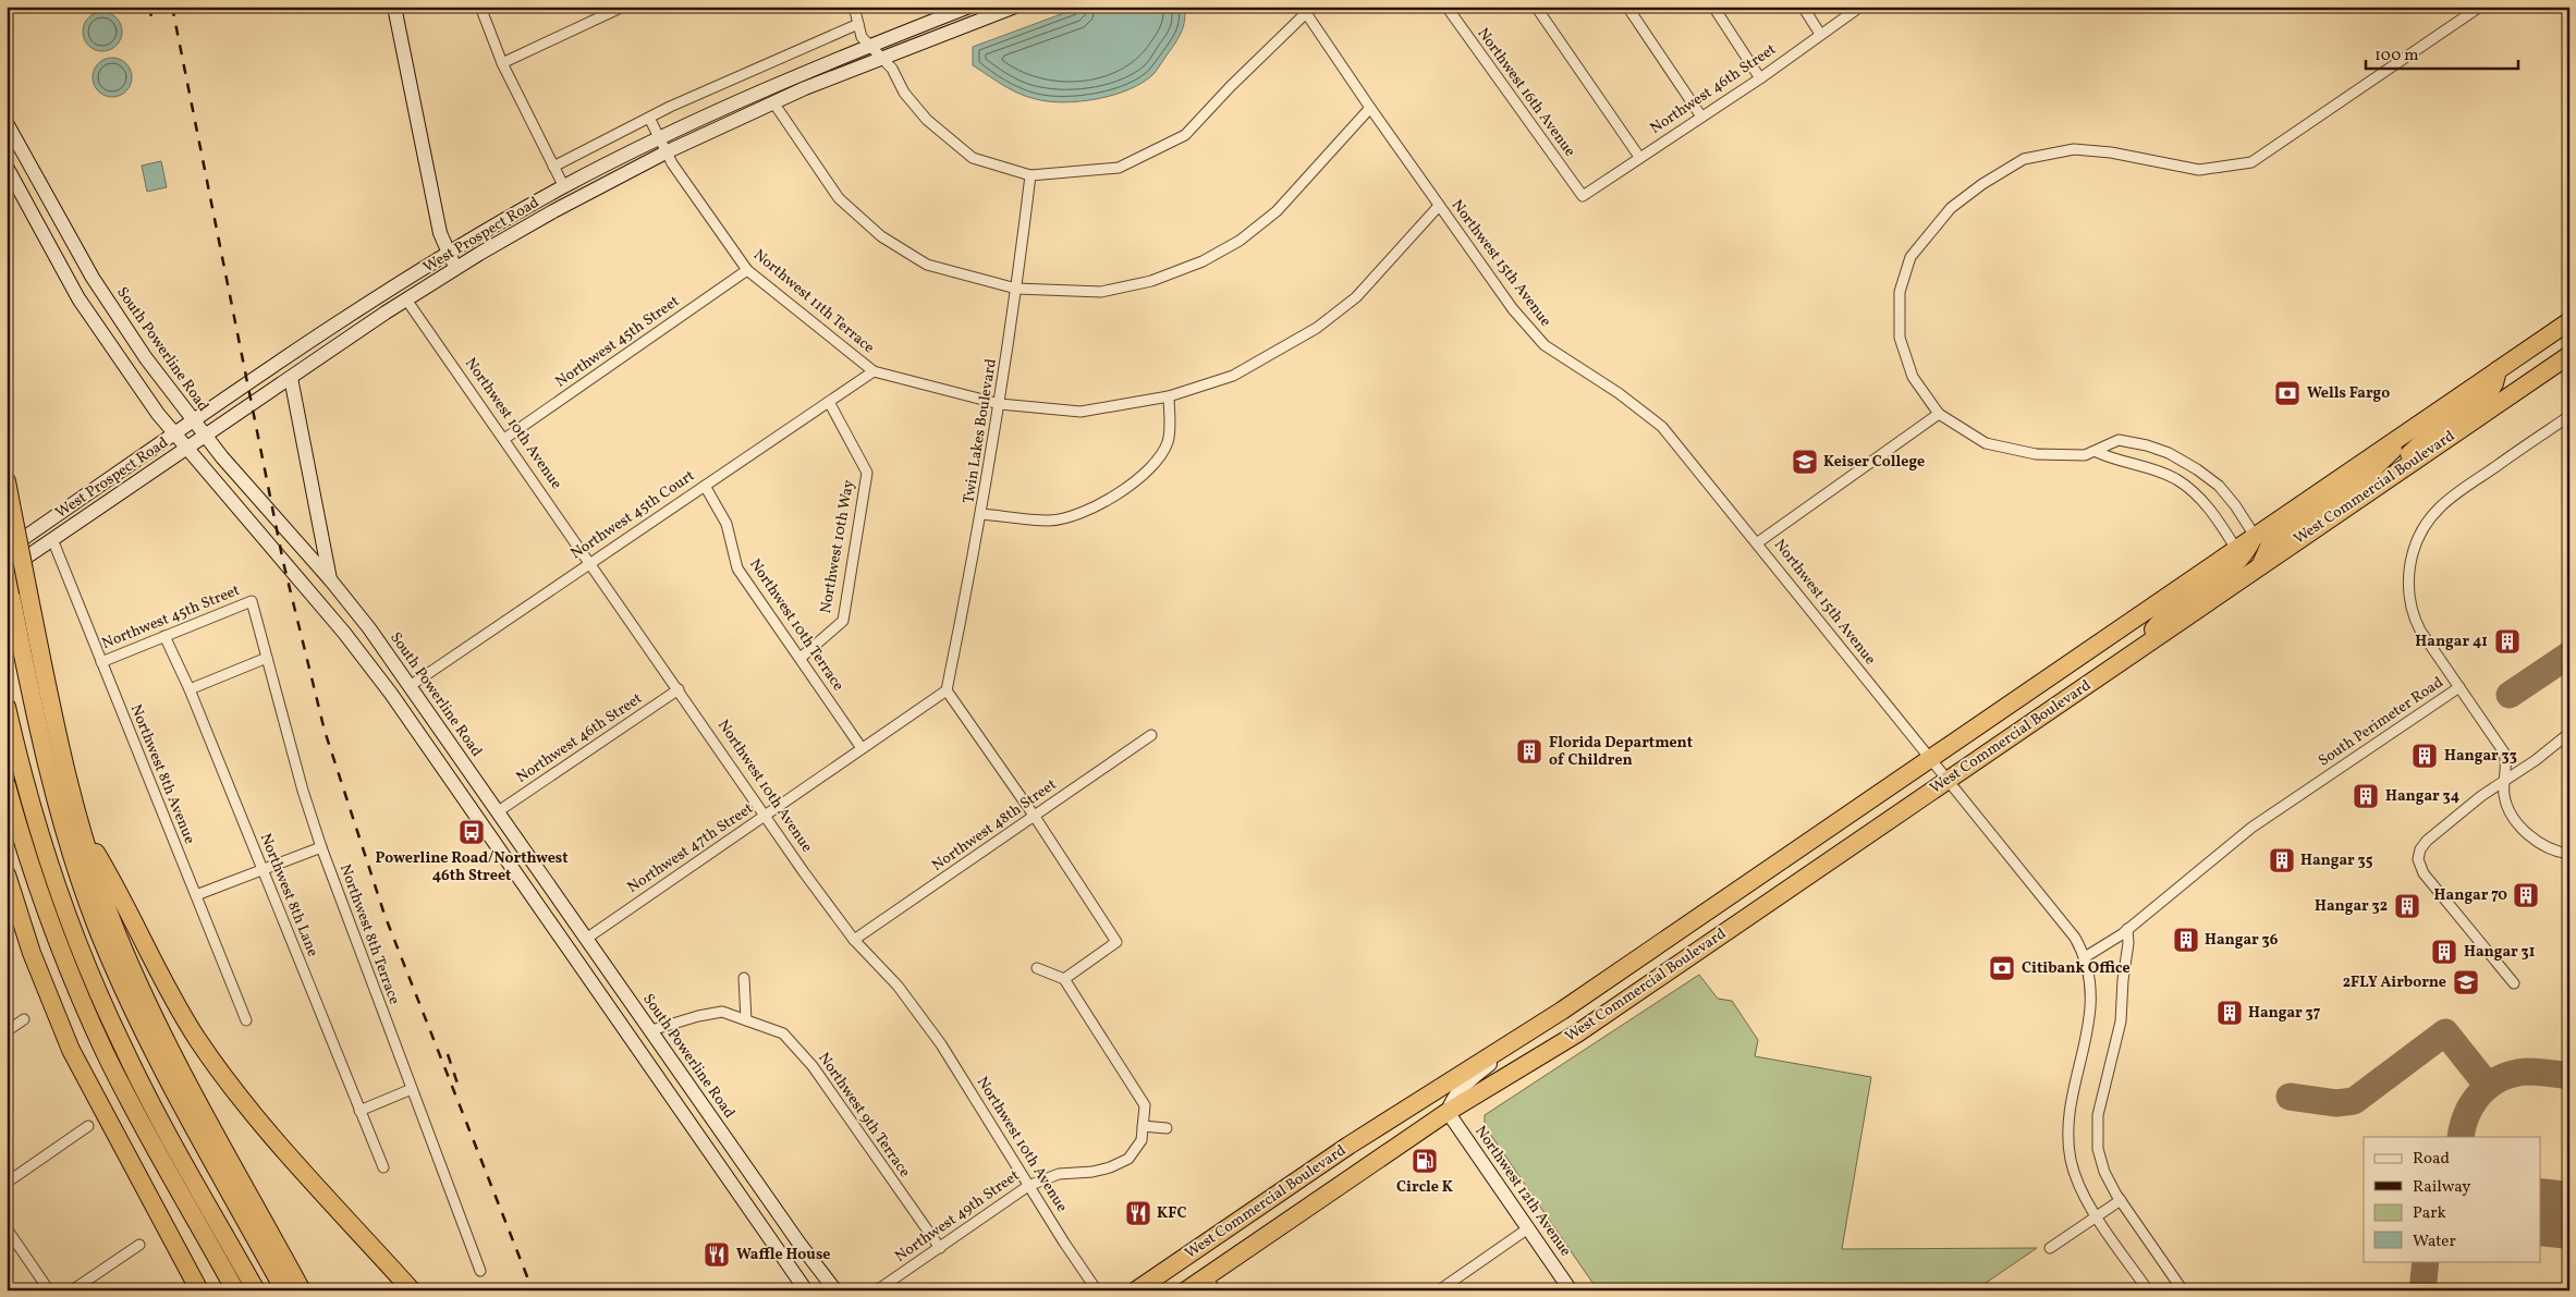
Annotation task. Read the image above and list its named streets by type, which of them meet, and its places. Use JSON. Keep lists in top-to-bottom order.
{
  "streets": {
    "highway": ["West Commercial Boulevard"],
    "main road": ["West Prospect Road", "South Powerline Road", "Northwest 12th Avenue"],
    "street": [
      "Northwest 46th Street",
      "Northwest 16th Avenue",
      "Northwest 15th Avenue",
      "Northwest 11th Terrace",
      "Northwest 45th Street",
      "Northwest 10th Avenue",
      "Twin Lakes Boulevard",
      "Northwest 45th Court",
      "Northwest 10th Way",
      "Northwest 10th Terrace",
      "South Perimeter Road",
      "Northwest 8th Avenue",
      "Northwest 48th Street",
      "Northwest 47th Street",
      "Northwest 8th Lane",
      "Northwest 8th Terrace",
      "Northwest 9th Terrace",
      "Northwest 49th Street"
    ]
  },
  "crossings": [
    ["Northwest 46th Street", "Northwest 16th Avenue"],
    ["Northwest 46th Street", "South Powerline Road"],
    ["Northwest 46th Street", "Northwest 10th Avenue"],
    ["West Prospect Road", "Northwest 11th Terrace"],
    ["West Prospect Road", "South Powerline Road"],
    ["West Prospect Road", "Northwest 10th Avenue"],
    ["West Prospect Road", "Northwest 8th Avenue"],
    ["Northwest 15th Avenue", "West Commercial Boulevard"],
    ["Northwest 15th Avenue", "South Perimeter Road"],
    ["Northwest 11th Terrace", "Northwest 45th Street"],
    ["Northwest 11th Terrace", "Twin Lakes Boulevard"],
    ["Northwest 11th Terrace", "Northwest 45th Court"],
    ["Northwest 45th Street", "Northwest 10th Avenue"],
    ["Northwest 45th Street", "Northwest 8th Avenue"],
    ["Northwest 45th Street", "Northwest 8th Lane"],
    ["Northwest 45th Street", "Northwest 8th Terrace"],
    ["South Powerline Road", "Northwest 45th Court"],
    ["South Powerline Road", "Northwest 47th Street"],
    ["South Powerline Road", "Northwest 9th Terrace"],
    ["Northwest 10th Avenue", "Northwest 45th Court"],
    ["Northwest 10th Avenue", "Northwest 48th Street"],
    ["Northwest 10th Avenue", "Northwest 47th Street"],
    ["Northwest 10th Avenue", "Northwest 49th Street"],
    ["Twin Lakes Boulevard", "Northwest 47th Street"],
    ["West Commercial Boulevard", "Northwest 12th Avenue"],
    ["Northwest 45th Court", "Northwest 10th Way"],
    ["Northwest 45th Court", "Northwest 10th Terrace"],
    ["Northwest 10th Way", "Northwest 10th Terrace"],
    ["Northwest 10th Terrace", "Northwest 47th Street"],
    ["Northwest 9th Terrace", "Northwest 49th Street"]
  ],
  "places": {
    "bank": ["Wells Fargo", "Citibank Office"],
    "school or university": ["Keiser College", "2FLY Airborne"],
    "building": [
      "Hangar 41",
      "Florida Department of Children",
      "Hangar 33",
      "Hangar 34",
      "Hangar 35",
      "Hangar 70",
      "Hangar 32",
      "Hangar 36",
      "Hangar 31",
      "Hangar 37"
    ],
    "bus stop": ["Powerline Road/Northwest 46th Street"],
    "fuel station": ["Circle K"],
    "restaurant": ["KFC", "Waffle House"]
  },
  "legend": [
    "Road",
    "Railway",
    "Park",
    "Water"
  ],
  "scale_bar": "100 m"
}
